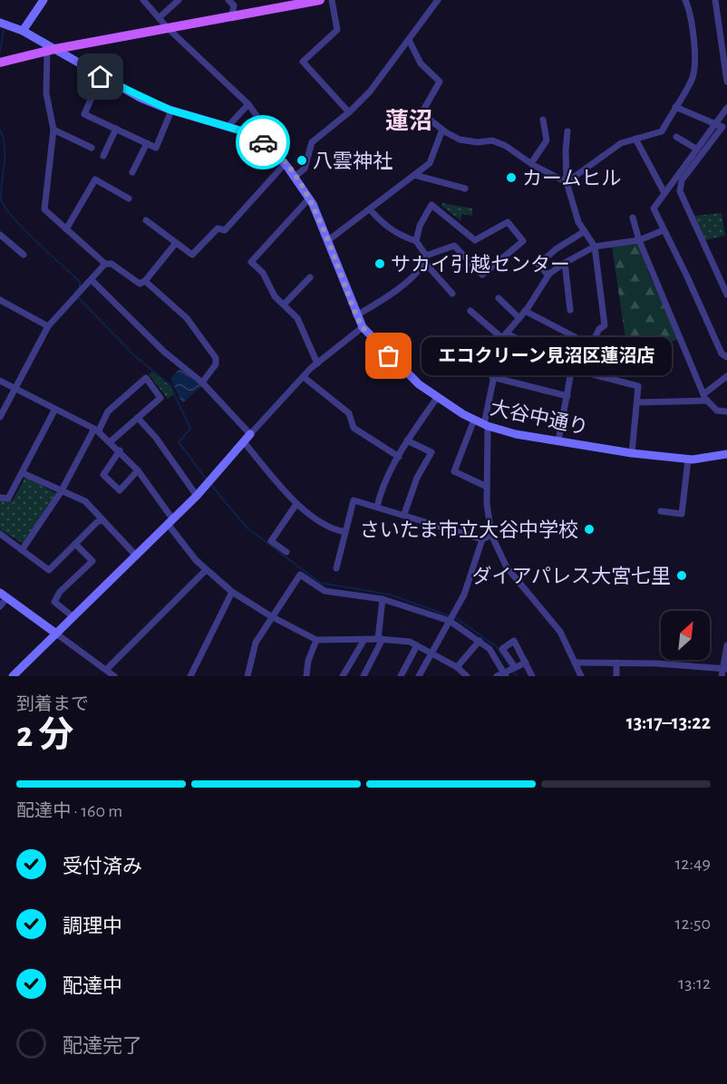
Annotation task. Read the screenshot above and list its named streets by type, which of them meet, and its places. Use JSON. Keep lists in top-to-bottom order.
{
  "streets": {
    "street": ["大谷中通り"]
  },
  "districts": ["蓮沼"],
  "places": [
    "八雲神社",
    "カームヒル",
    "サカイ引越センター",
    "エコクリーン見沼区蓮沼店",
    "さいたま市立大谷中学校",
    "ダイアパレス大宮七里"
  ],
  "north": "top right",
  "page": {
    "bubble": "エコクリーン見沼区蓮沼店",
    "heading": ["2 分", "到着まで", "13:17–13:22"],
    "bar": "配達中 · 160 m",
    "list": [
      ["受付済み", "12:49"],
      ["調理中", "12:50"],
      ["配達中", "13:12"],
      "配達完了"
    ]
  }
}
